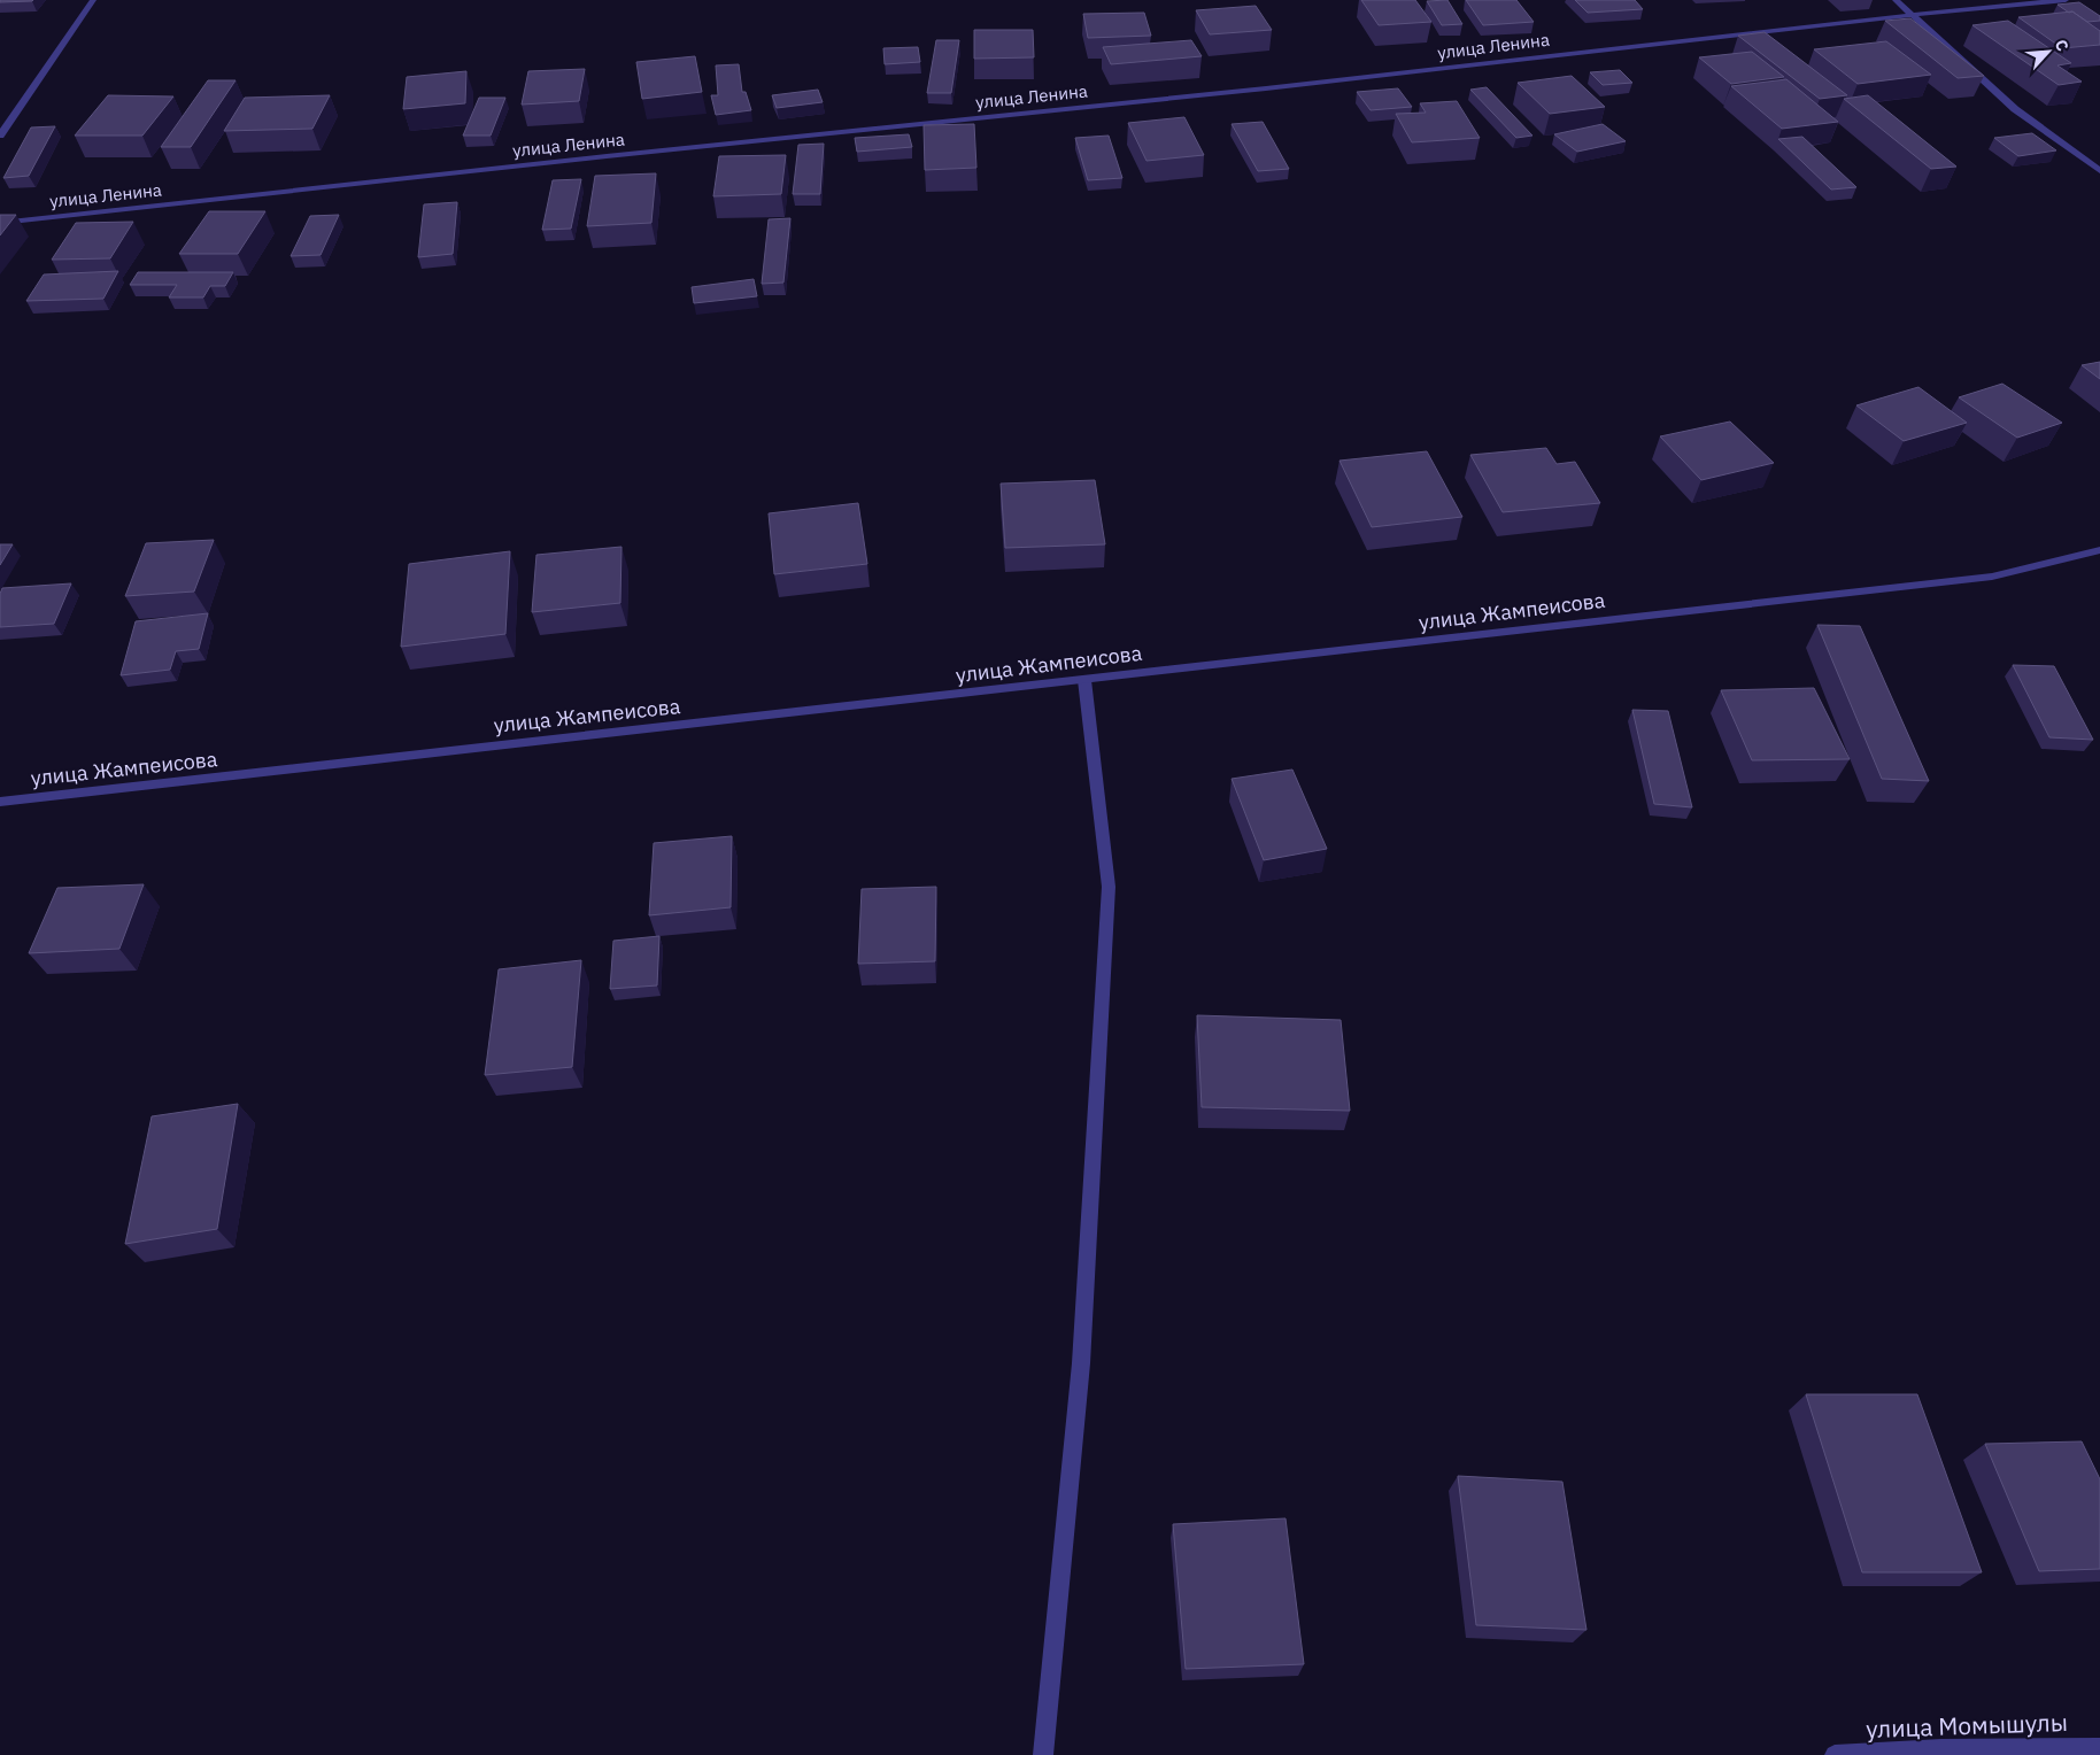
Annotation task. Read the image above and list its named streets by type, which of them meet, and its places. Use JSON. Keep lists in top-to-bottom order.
{
  "streets": {
    "street": ["улица Ленина", "улица Жампеисова", "улица Момышулы"]
  },
  "north": "top right"
}
